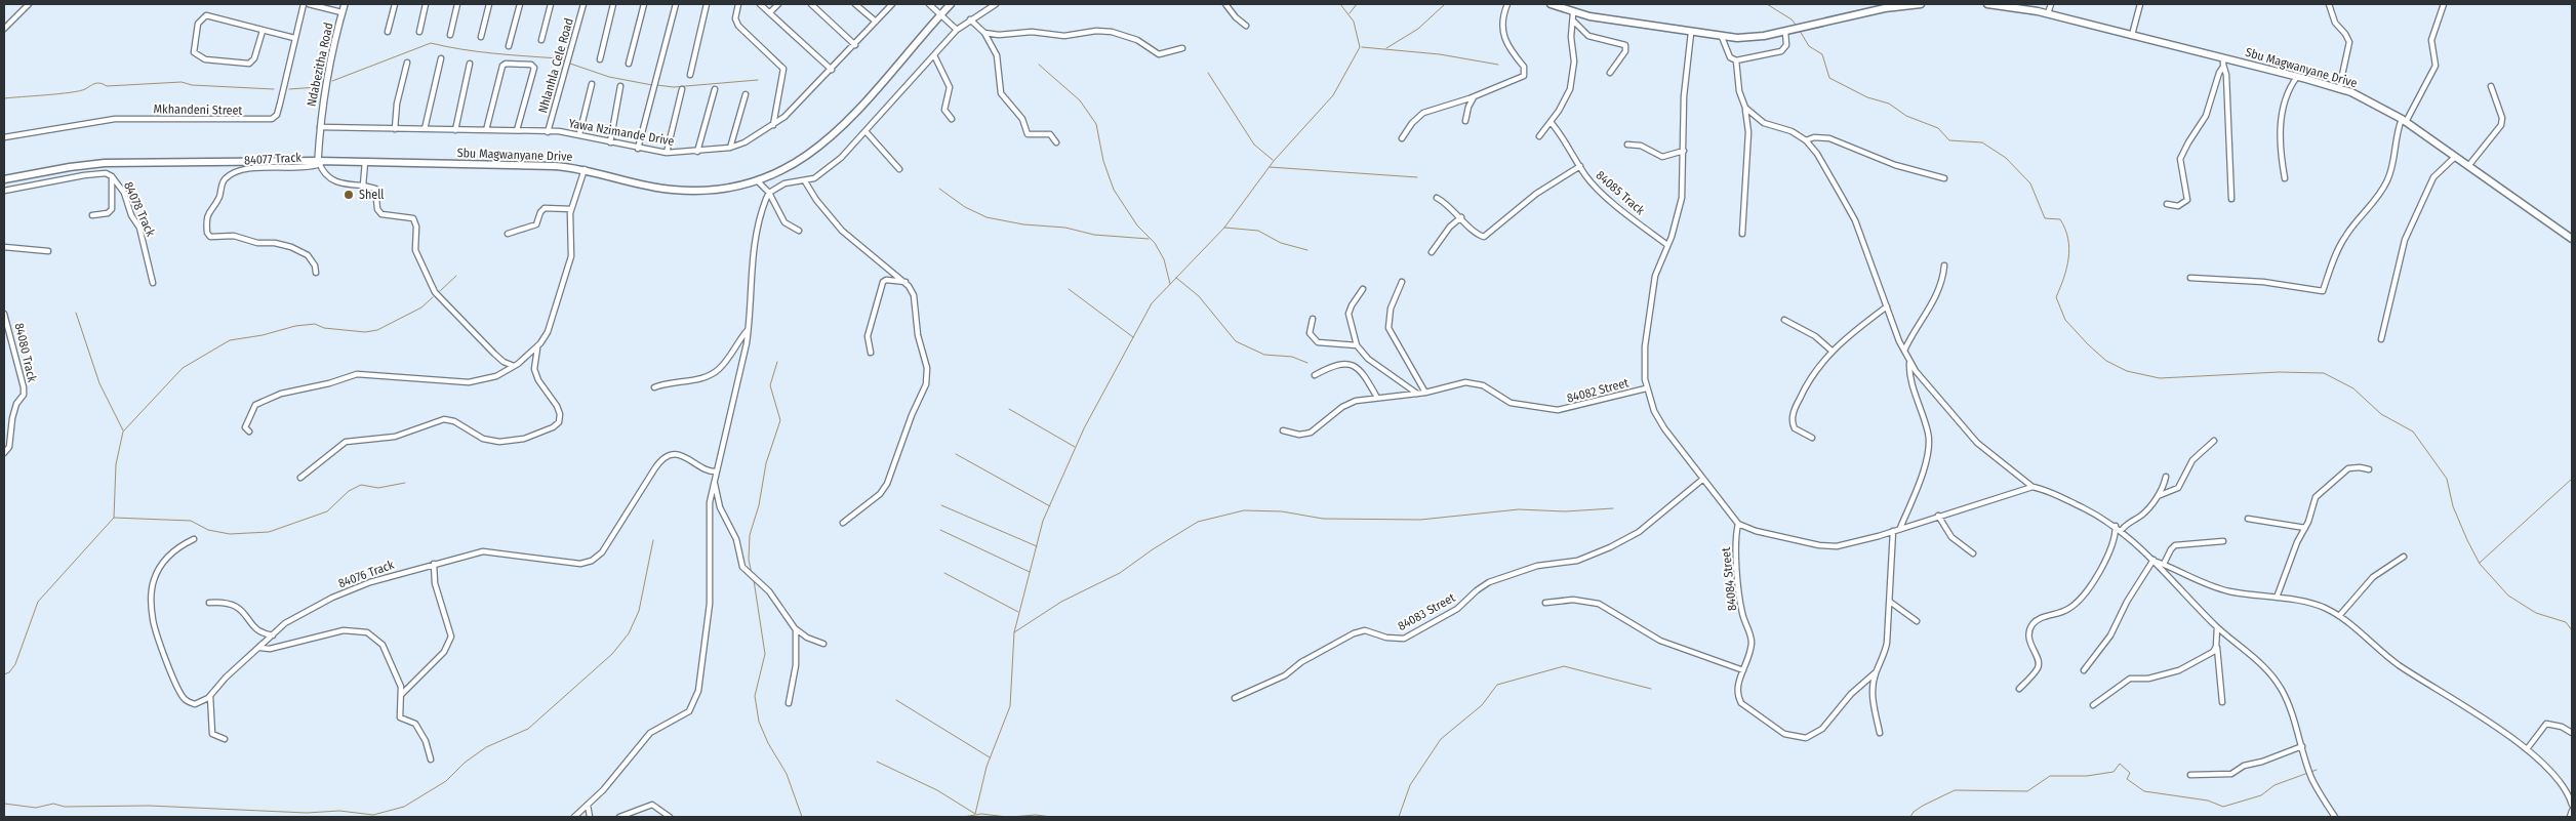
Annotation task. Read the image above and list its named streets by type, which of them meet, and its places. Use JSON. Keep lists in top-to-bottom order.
{
  "streets": {
    "main road": ["Sbu Magwanyane Drive"],
    "street": [
      "Ndabezitha Road",
      "Nhlanhla Cele Road",
      "Mkhandeni Street",
      "Yawa Nzimande Drive",
      "84077 Track",
      "84085 Track",
      "84078 Track",
      "84080 Track",
      "84082 Street",
      "84076 Track",
      "84084 Street",
      "84083 Street"
    ]
  },
  "crossings": [
    ["Ndabezitha Road", "Sbu Magwanyane Drive"],
    ["Ndabezitha Road", "Yawa Nzimande Drive"],
    ["Nhlanhla Cele Road", "Yawa Nzimande Drive"],
    ["Sbu Magwanyane Drive", "84077 Track"]
  ],
  "places": ["Shell"]
}
